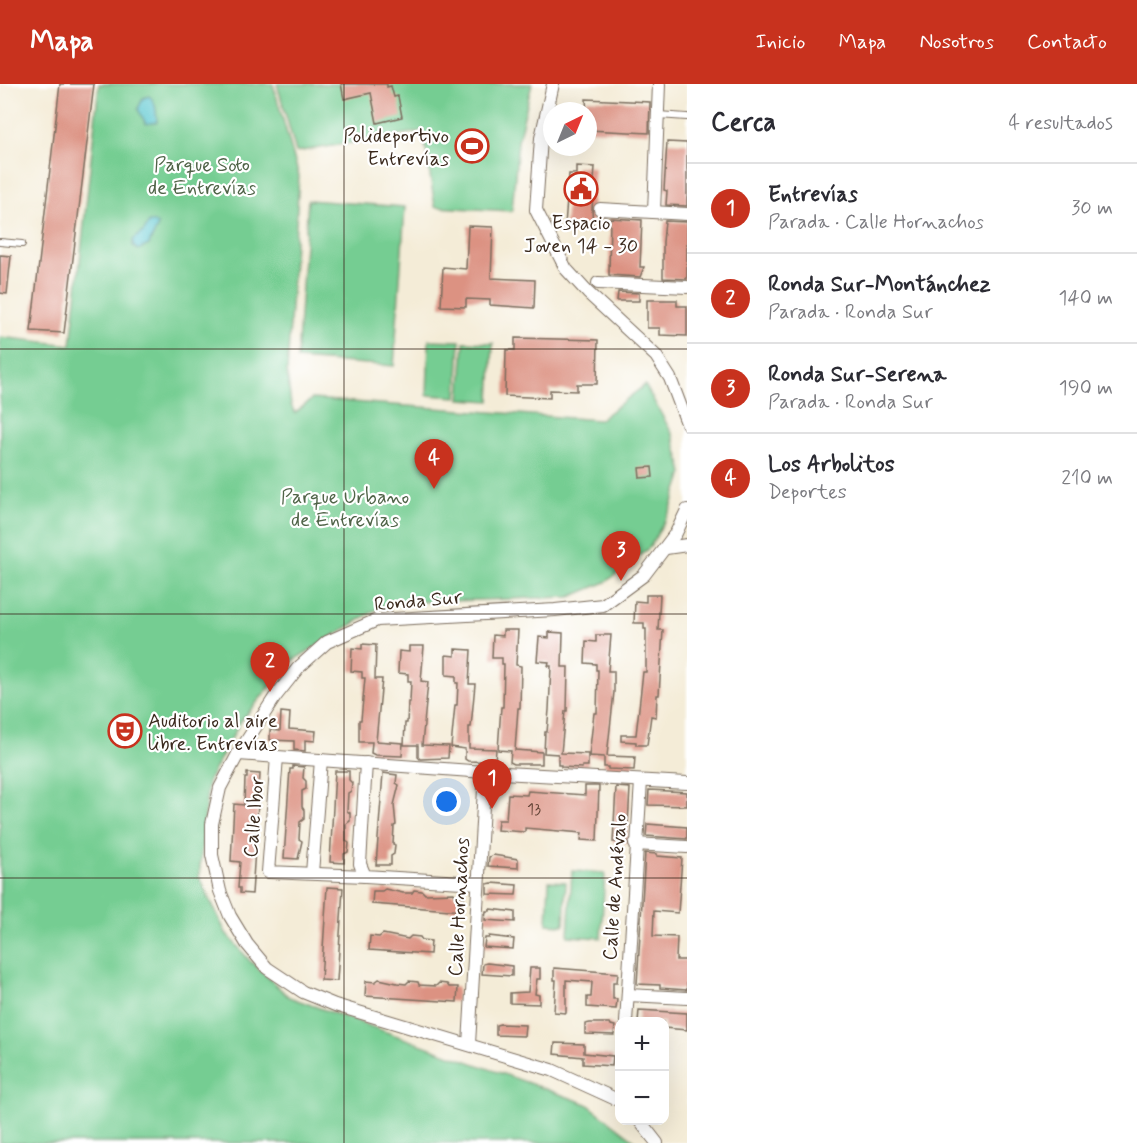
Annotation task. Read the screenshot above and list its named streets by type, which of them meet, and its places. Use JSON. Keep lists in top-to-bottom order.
{
  "streets": {
    "street": [
      "Ronda Sur",
      "Calle Ibor",
      "Calle de Andévalo",
      "Calle Hornachos"
    ]
  },
  "crossings": [
    ["Ronda Sur", "Calle Hornachos"],
    ["Calle Ibor", "Calle Hornachos"]
  ],
  "parks": ["Parque Soto de Entrevías", "Parque Urbano de Entrevías"],
  "places": {
    "sports": ["Polideportivo Entrevías"],
    "public building": ["Espacio Joven 14 - 30"],
    "theatre": ["Auditorio al aire libre. Entrevías"]
  },
  "house_numbers": ["13"],
  "north": "top right",
  "page": {
    "header": "Mapa",
    "nav": [
      "Inicio",
      "Mapa",
      "Nosotros",
      "Contacto"
    ],
    "heading": ["Cerca", "4 resultados"],
    "list": [
      {
        "mark": "1",
        "name": "Entrevías",
        "note": "Parada · Calle Hornachos",
        "value": "30 m"
      },
      {
        "mark": "2",
        "name": "Ronda Sur-Montánchez",
        "note": "Parada · Ronda Sur",
        "value": "140 m"
      },
      {
        "mark": "3",
        "name": "Ronda Sur-Serena",
        "note": "Parada · Ronda Sur",
        "value": "190 m"
      },
      {
        "mark": "4",
        "name": "Los Arbolitos",
        "note": "Deportes",
        "value": "210 m"
      }
    ],
    "pins": [
      "4",
      "3",
      "2",
      "1"
    ],
    "map_buttons": ["+", "−"]
  }
}
